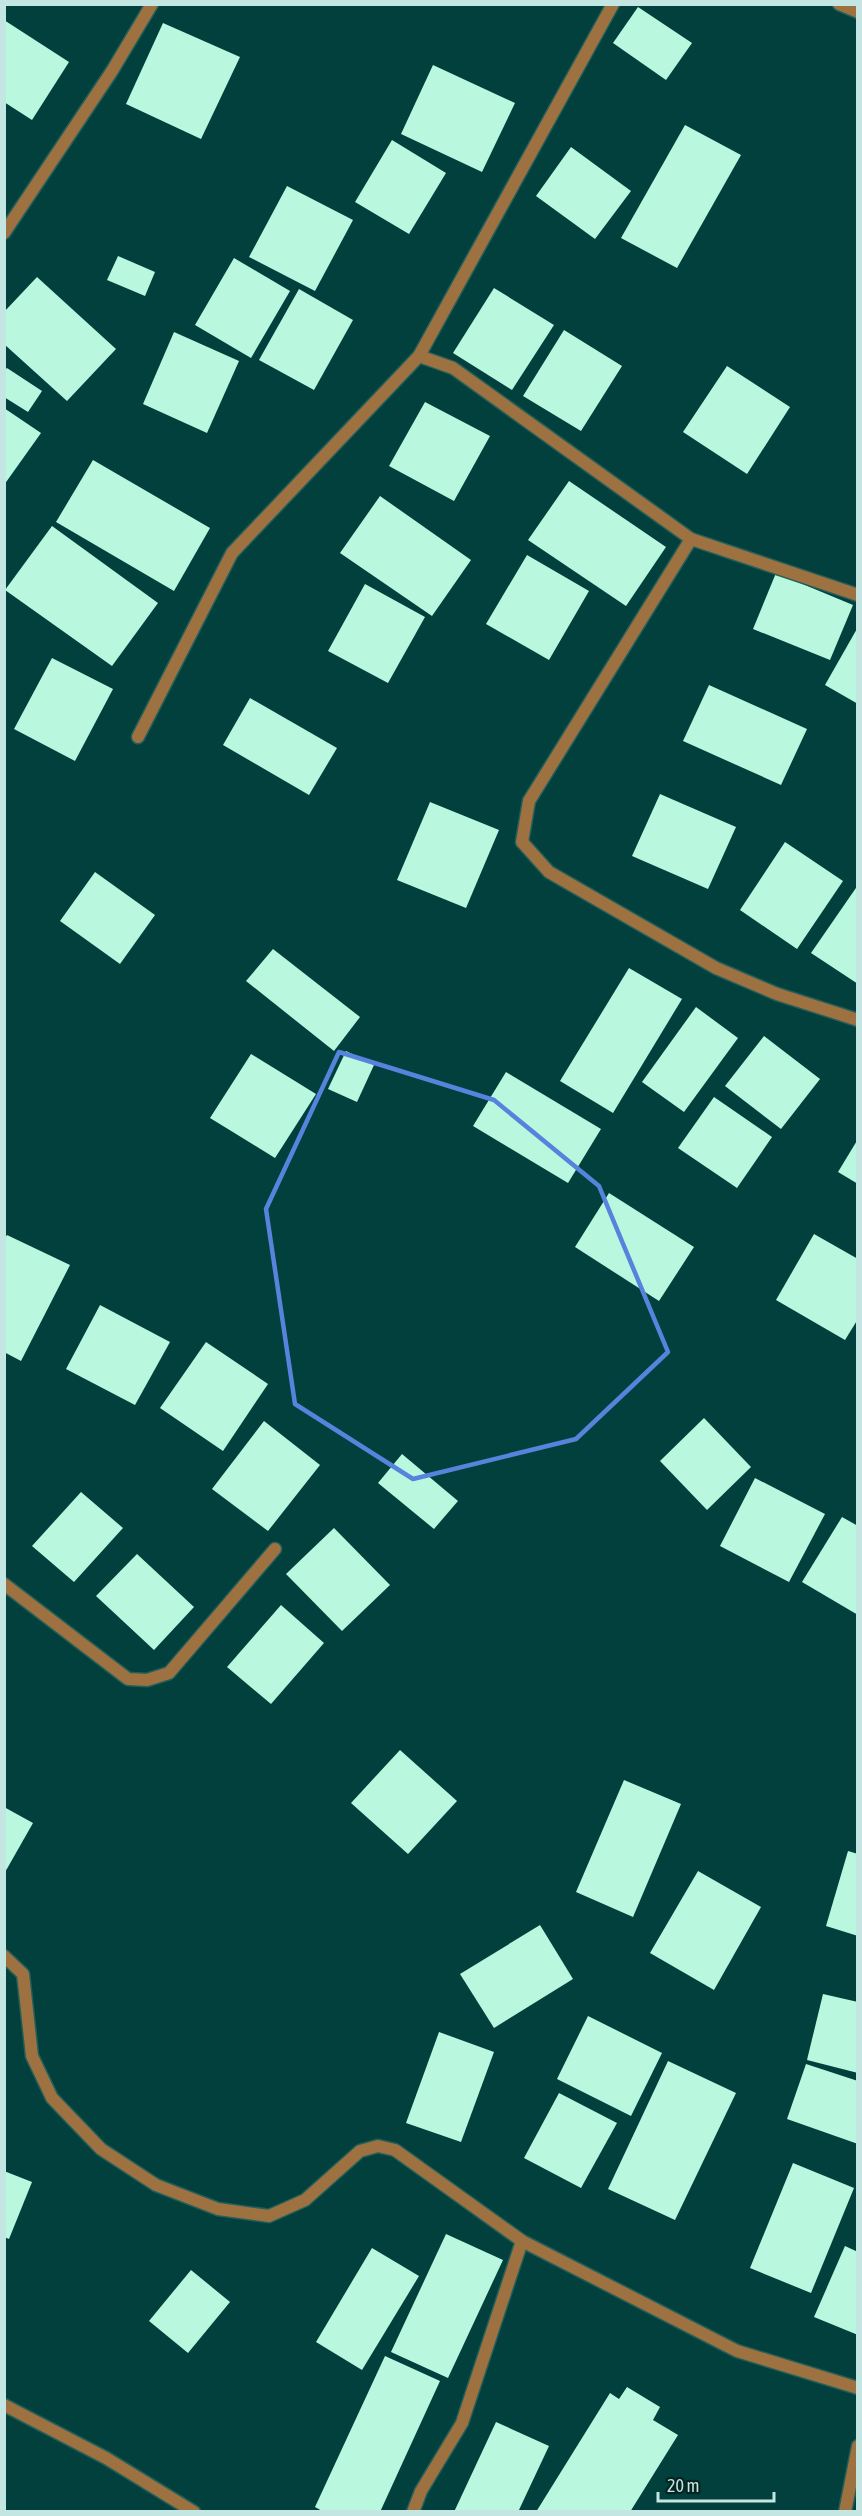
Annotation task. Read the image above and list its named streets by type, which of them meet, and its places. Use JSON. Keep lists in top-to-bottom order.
{
  "scale_bar": "20 m"
}
